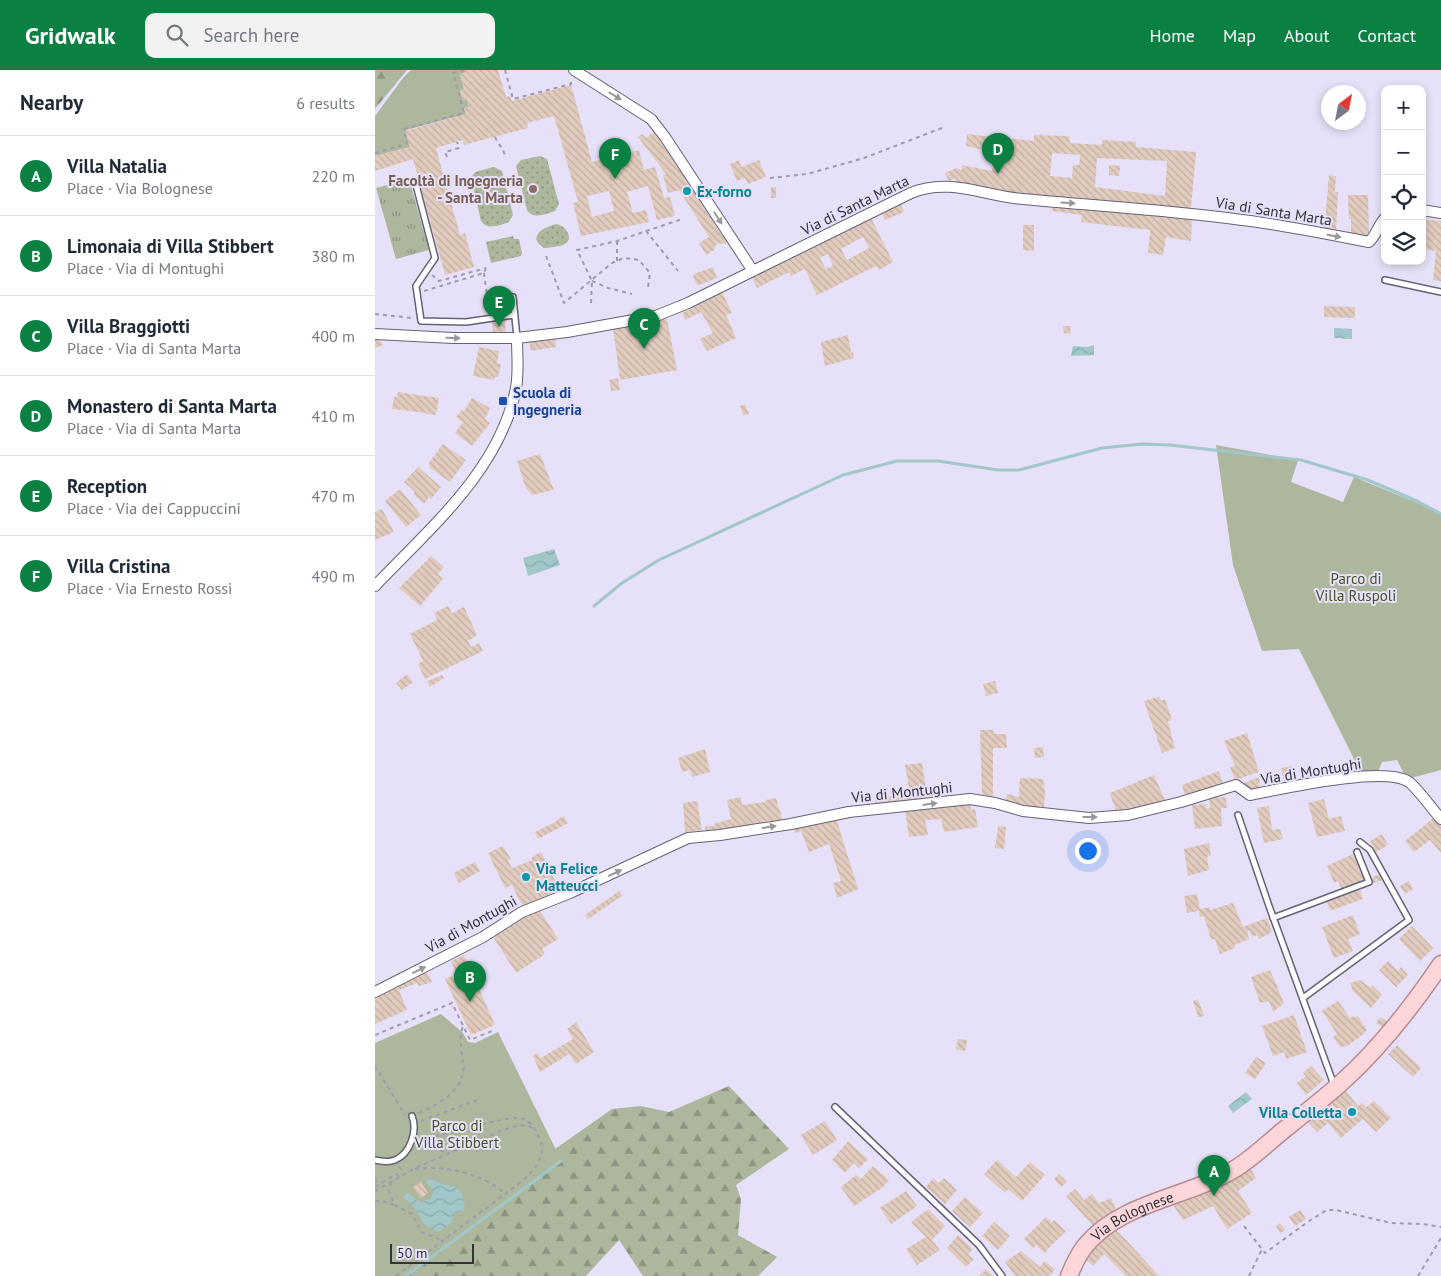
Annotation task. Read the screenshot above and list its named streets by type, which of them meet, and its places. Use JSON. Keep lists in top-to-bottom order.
{
  "streets": {
    "main road": ["Via Bolognese"],
    "street": ["Via di Santa Marta", "Via di Montughi"]
  },
  "one_way": ["Via di Santa Marta", "Via di Montughi"],
  "parks": ["Parco di Villa Ruspoli", "Parco di Villa Stibbert"],
  "places": {
    "other": [
      "Facoltà di Ingegneria - Santa Marta",
      "Ex-forno",
      "Via Felice Matteucci",
      "Villa Colletta"
    ],
    "transit": ["Scuola di Ingegneria"]
  },
  "scale_bar": "50 m",
  "north": "top right",
  "page": {
    "header": "Gridwalk",
    "search": "Search here",
    "nav": [
      "Home",
      "Map",
      "About",
      "Contact"
    ],
    "heading": ["Nearby", "6 results"],
    "map_buttons": ["+", "−"],
    "pins": [
      "D",
      "F",
      "E",
      "C",
      "B",
      "A"
    ],
    "list": [
      {
        "mark": "A",
        "name": "Villa Natalia",
        "note": "Place · Via Bolognese",
        "value": "220 m"
      },
      {
        "mark": "B",
        "name": "Limonaia di Villa Stibbert",
        "note": "Place · Via di Montughi",
        "value": "380 m"
      },
      {
        "mark": "C",
        "name": "Villa Braggiotti",
        "note": "Place · Via di Santa Marta",
        "value": "400 m"
      },
      {
        "mark": "D",
        "name": "Monastero di Santa Marta",
        "note": "Place · Via di Santa Marta",
        "value": "410 m"
      },
      {
        "mark": "E",
        "name": "Reception",
        "note": "Place · Via dei Cappuccini",
        "value": "470 m"
      },
      {
        "mark": "F",
        "name": "Villa Cristina",
        "note": "Place · Via Ernesto Rossi",
        "value": "490 m"
      }
    ],
    "scale": "50 m"
  }
}
